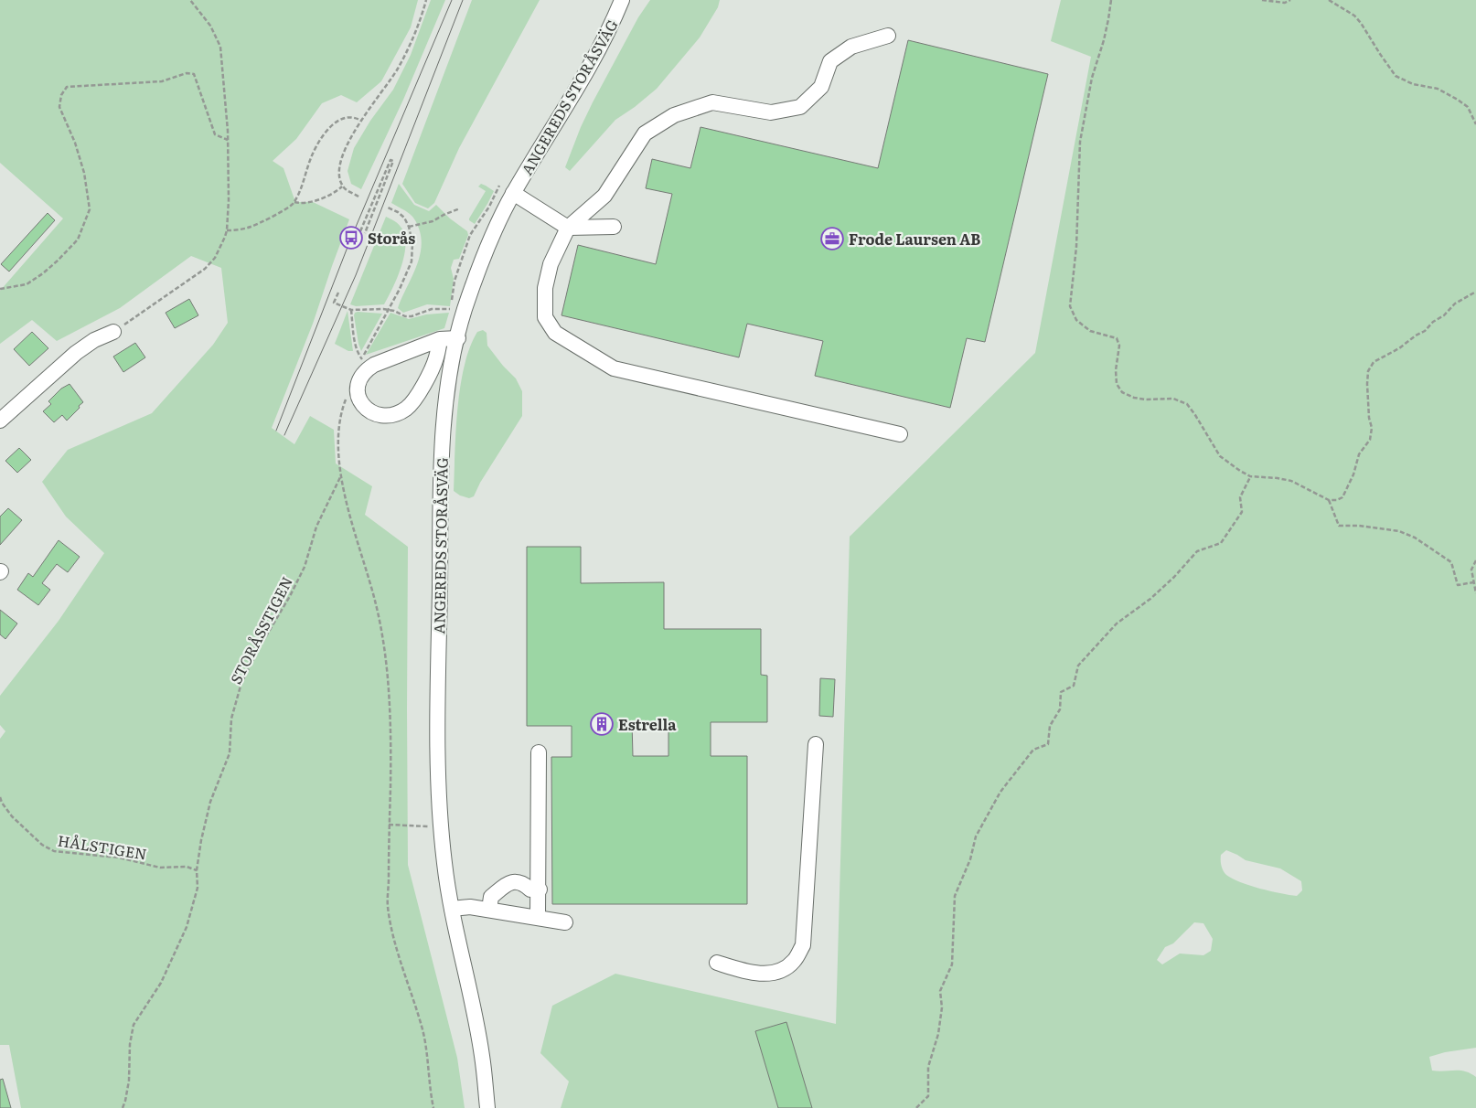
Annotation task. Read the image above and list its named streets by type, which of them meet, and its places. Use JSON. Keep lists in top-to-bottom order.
{
  "streets": {
    "street": ["ANGEREDS STORÅSVÄG"],
    "path": ["STORÅSSTIGEN", "HÅLSTIGEN"]
  },
  "crossings": [
    ["STORÅSSTIGEN", "HÅLSTIGEN"]
  ],
  "places": {
    "bus stop": ["Storås"],
    "office": ["Frode Laursen AB"],
    "building": ["Estrella"]
  }
}
